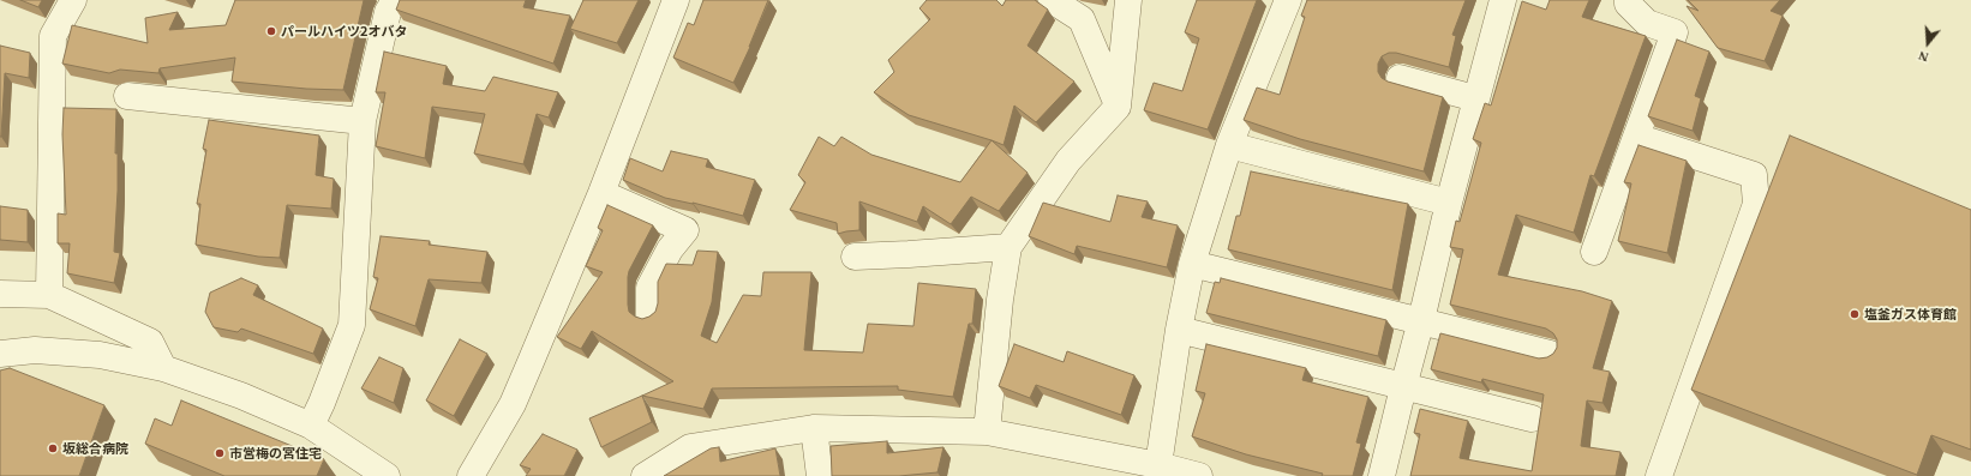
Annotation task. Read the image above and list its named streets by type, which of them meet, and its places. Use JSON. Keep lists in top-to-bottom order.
{
  "places": [
    "パールハイツ2オバタ",
    "塩釜ガス体育館",
    "坂総合病院",
    "市営梅の宮住宅"
  ],
  "north": "bottom"
}
